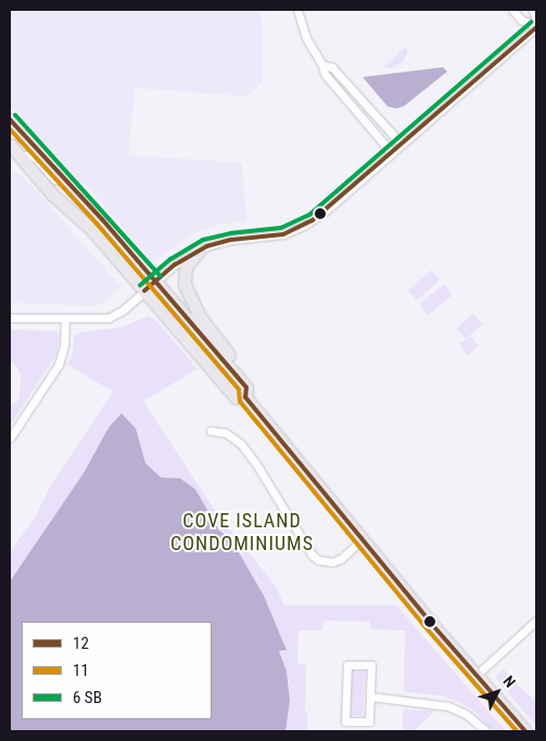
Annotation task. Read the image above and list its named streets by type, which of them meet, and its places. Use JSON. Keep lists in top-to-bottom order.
{
  "districts": ["COVE ISLAND CONDOMINIUMS"],
  "lines": ["transit line 12", "transit line 11"],
  "legend": ["12", "11", "6 SB"],
  "north": "top right"
}
